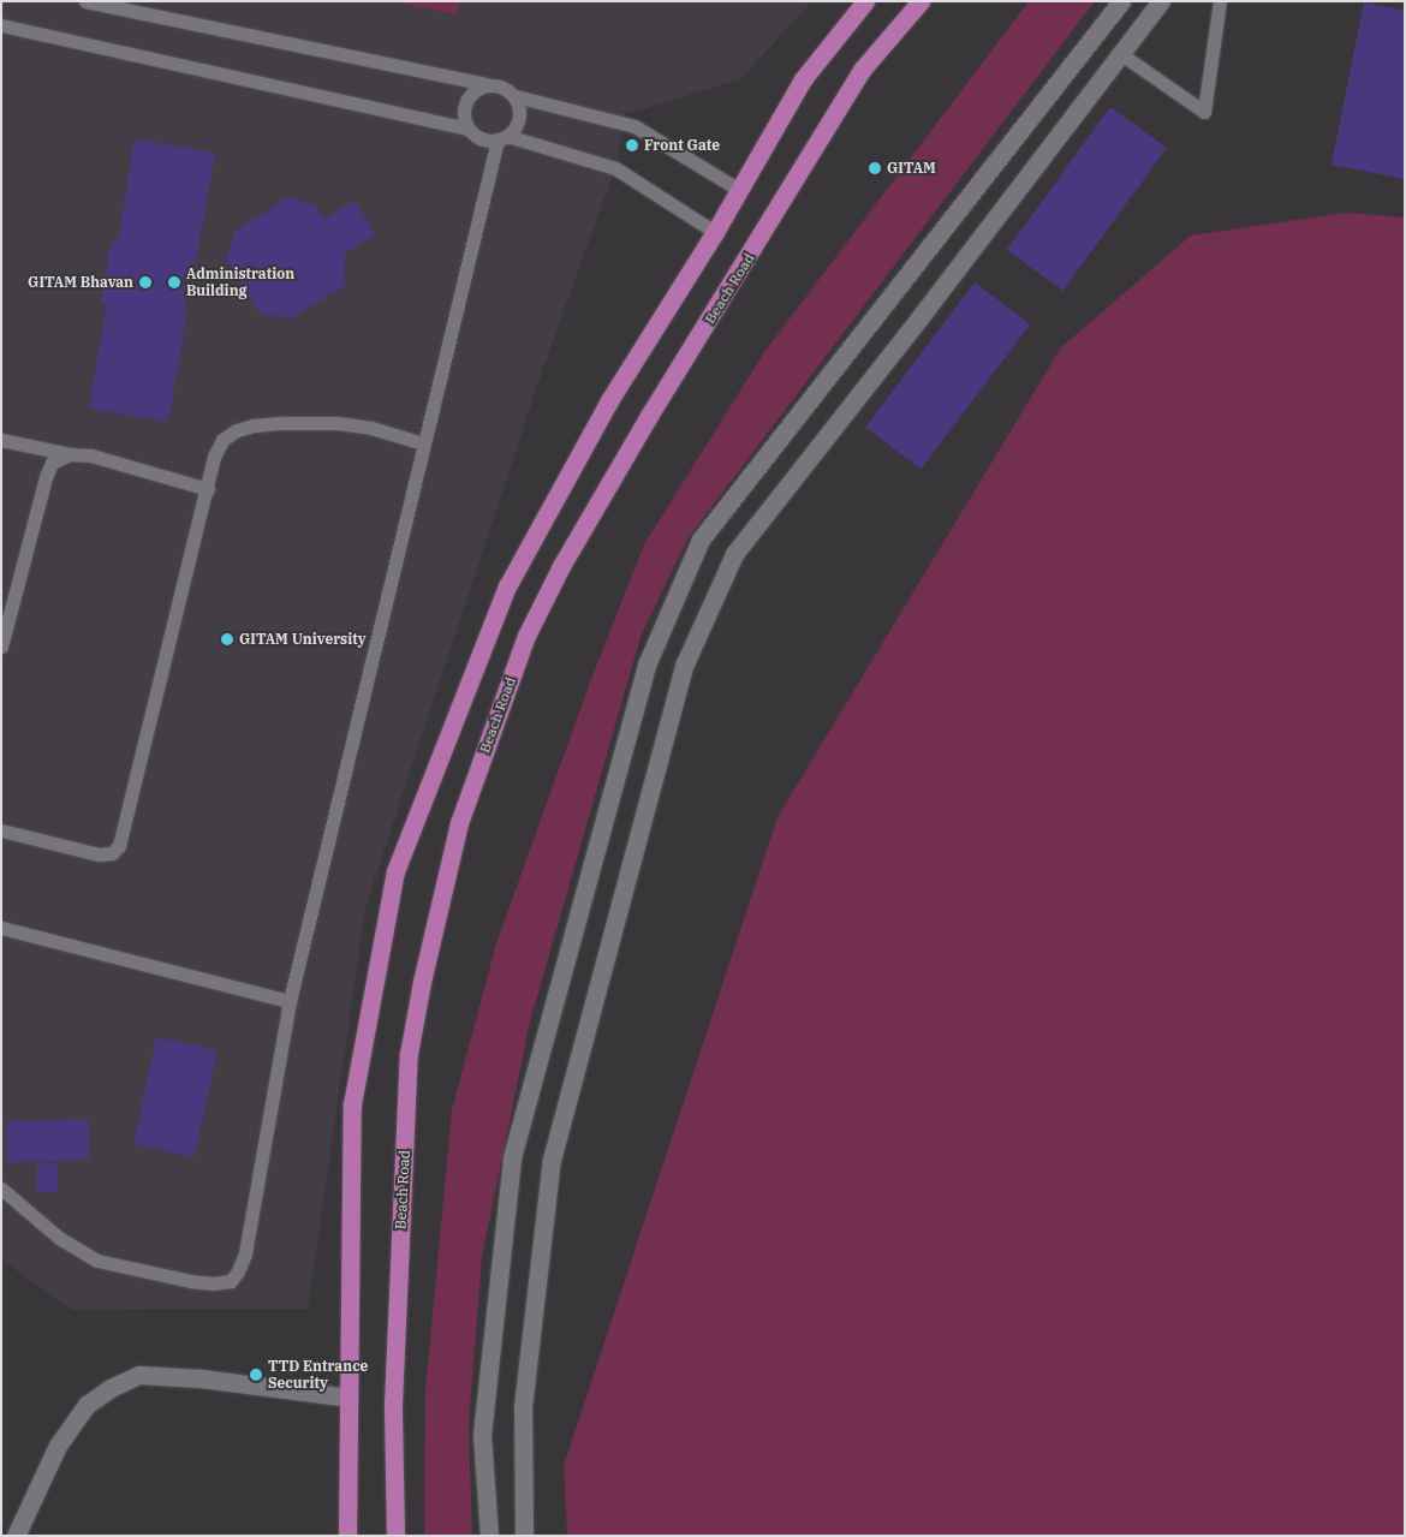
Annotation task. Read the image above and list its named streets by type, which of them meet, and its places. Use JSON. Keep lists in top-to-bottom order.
{
  "streets": {
    "main road": ["Beach Road"]
  },
  "places": [
    "Front Gate",
    "GITAM",
    "GITAM Bhavan",
    "Administration Building",
    "GITAM University",
    "TTD Entrance Security"
  ]
}
